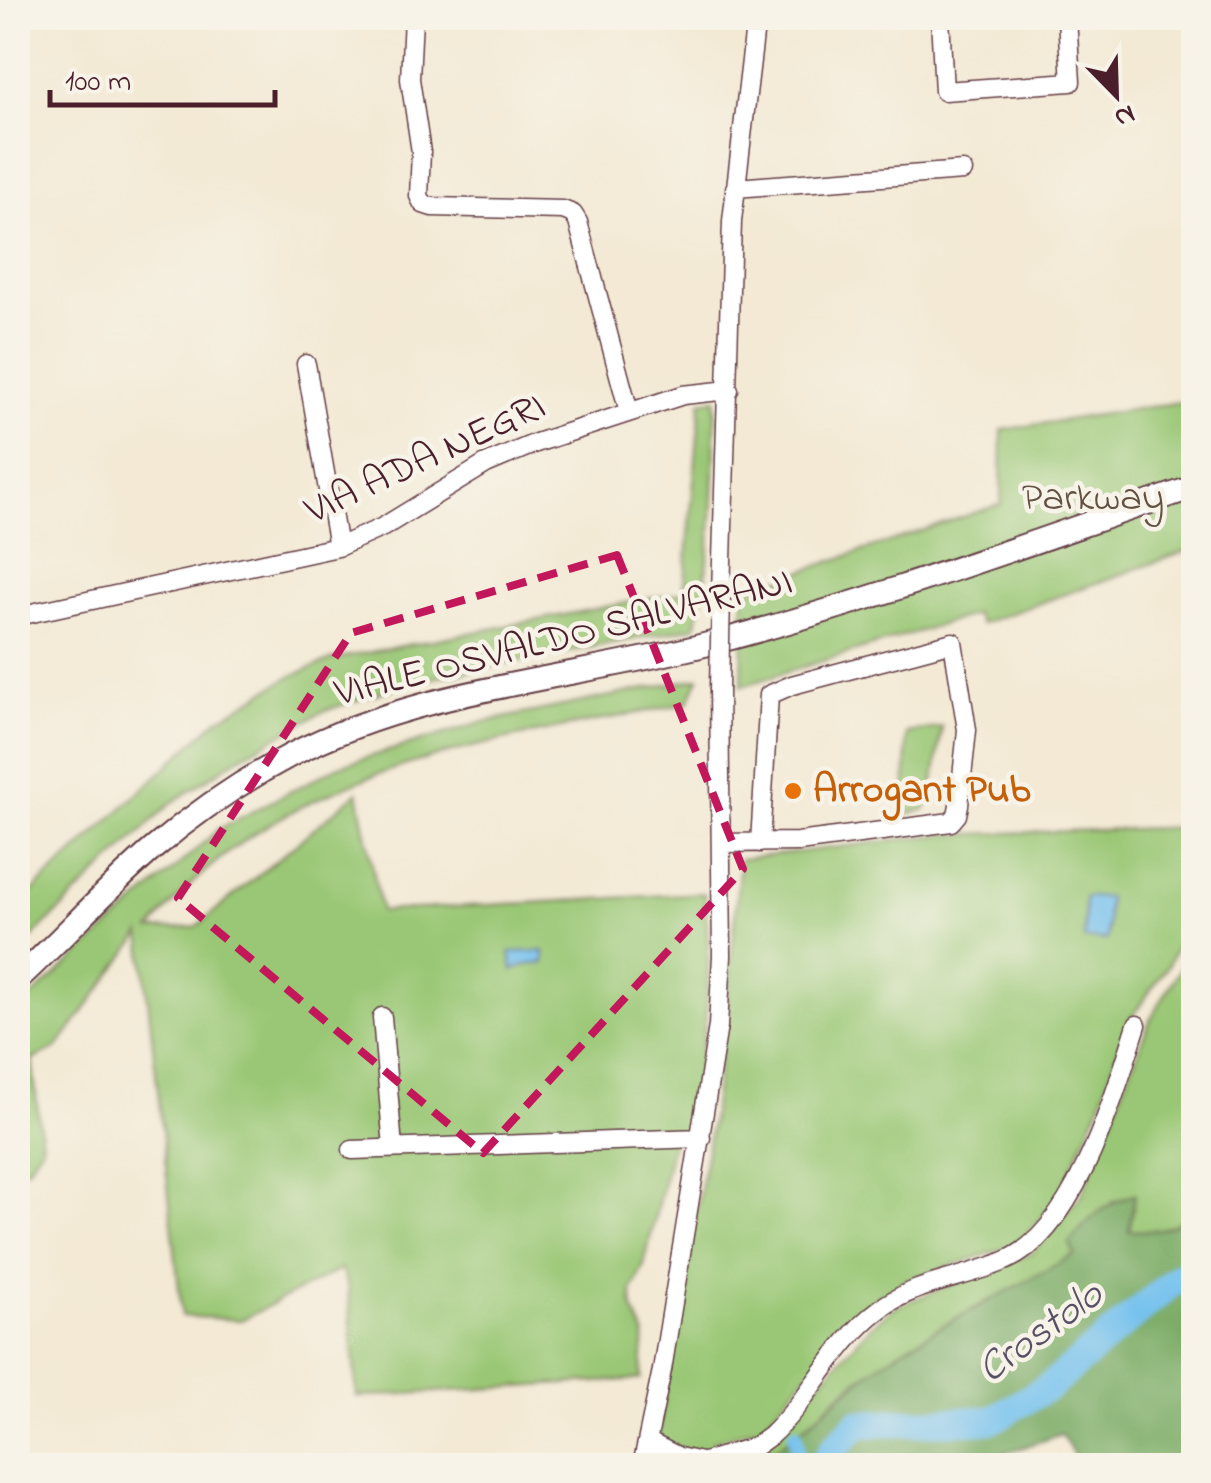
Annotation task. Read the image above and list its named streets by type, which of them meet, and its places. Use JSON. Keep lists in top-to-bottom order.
{
  "streets": {
    "main road": ["VIALE OSVALDO SALVARANI"],
    "street": ["VIA ADA NEGRI"]
  },
  "water": ["Crostolo"],
  "parks": ["Parkway"],
  "places": ["Arrogant Pub"],
  "scale_bar": "100 m",
  "north": "bottom right"
}
